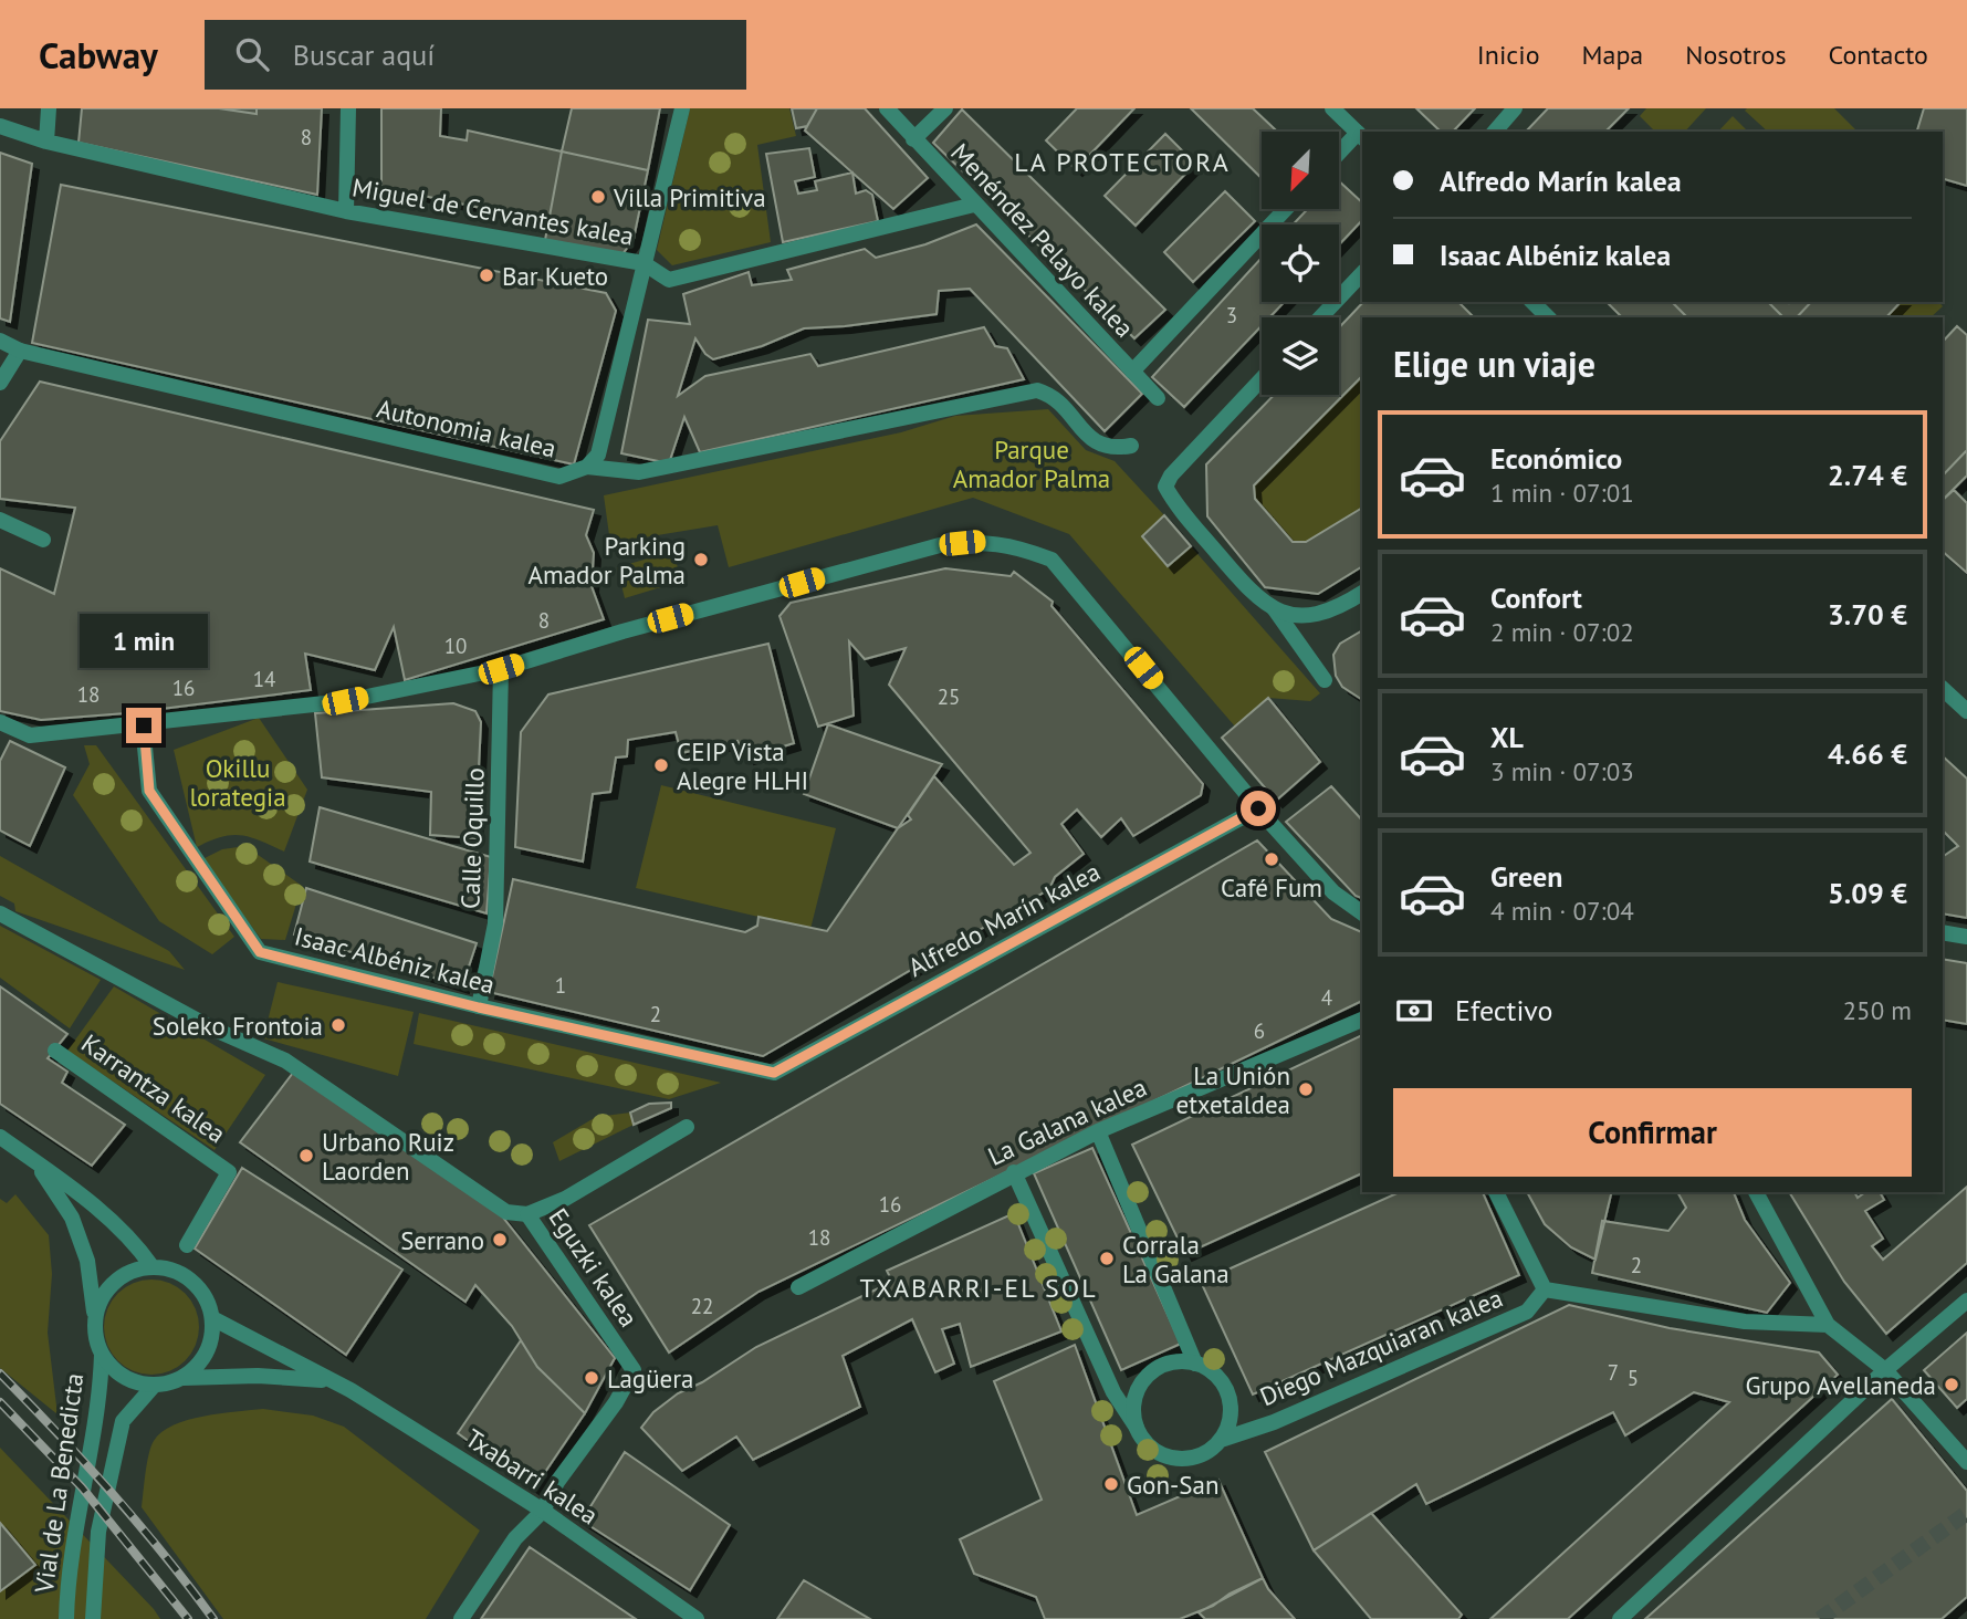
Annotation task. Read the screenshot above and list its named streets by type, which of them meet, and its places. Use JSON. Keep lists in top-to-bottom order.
{
  "streets": {
    "street": [
      "Miguel de Cervantes kalea",
      "Menéndez Pelayo kalea",
      "Autonomia kalea",
      "Calle Oquillo",
      "Alfredo Marín kalea",
      "Isaac Albéniz kalea",
      "Karrantza kalea",
      "La Galana kalea",
      "Eguzki kalea",
      "Diego Mazquiaran kalea",
      "Txabarri kalea",
      "Vial de La Benedicta"
    ]
  },
  "crossings": [
    ["Miguel de Cervantes kalea", "Menéndez Pelayo kalea"],
    ["Calle Oquillo", "Isaac Albéniz kalea"],
    ["Alfredo Marín kalea", "Isaac Albéniz kalea"],
    ["Eguzki kalea", "Txabarri kalea"],
    ["Txabarri kalea", "Vial de La Benedicta"]
  ],
  "districts": ["LA PROTECTORA", "TXABARRI-EL SOL"],
  "parks": ["Parque Amador Palma", "Okillu lorategia"],
  "places": [
    "Villa Primitiva",
    "Bar Kueto",
    "Parking Amador Palma",
    "CEIP Vista Alegre HLHI",
    "Café Fum",
    "Soleko Frontoia",
    "La Unión etxetaldea",
    "Urbano Ruiz Laorden",
    "Serrano",
    "Corrala La Galana",
    "Lagüera",
    "Grupo Avellaneda",
    "Gon-San"
  ],
  "house_numbers": [
    "8",
    "3",
    "8",
    "10",
    "14",
    "16",
    "18",
    "25",
    "1",
    "4",
    "2",
    "6",
    "16",
    "18",
    "2",
    "22",
    "7",
    "5"
  ],
  "north": "bottom left",
  "page": {
    "header": "Cabway",
    "search": "Buscar aquí",
    "nav": [
      "Inicio",
      "Mapa",
      "Nosotros",
      "Contacto"
    ],
    "banner": ["Alfredo Marín kalea", "Isaac Albéniz kalea"],
    "heading": "Elige un viaje",
    "list": [
      {
        "name": "Económico",
        "note": "1 min · 07:01",
        "value": "2.74 €"
      },
      {
        "name": "Confort",
        "note": "2 min · 07:02",
        "value": "3.70 €"
      },
      {
        "name": "XL",
        "note": "3 min · 07:03",
        "value": "4.66 €"
      },
      {
        "name": "Green",
        "note": "4 min · 07:04",
        "value": "5.09 €"
      }
    ],
    "bubble": "1 min",
    "pay": ["Efectivo", "250 m"],
    "buttons": "Confirmar"
  }
}
